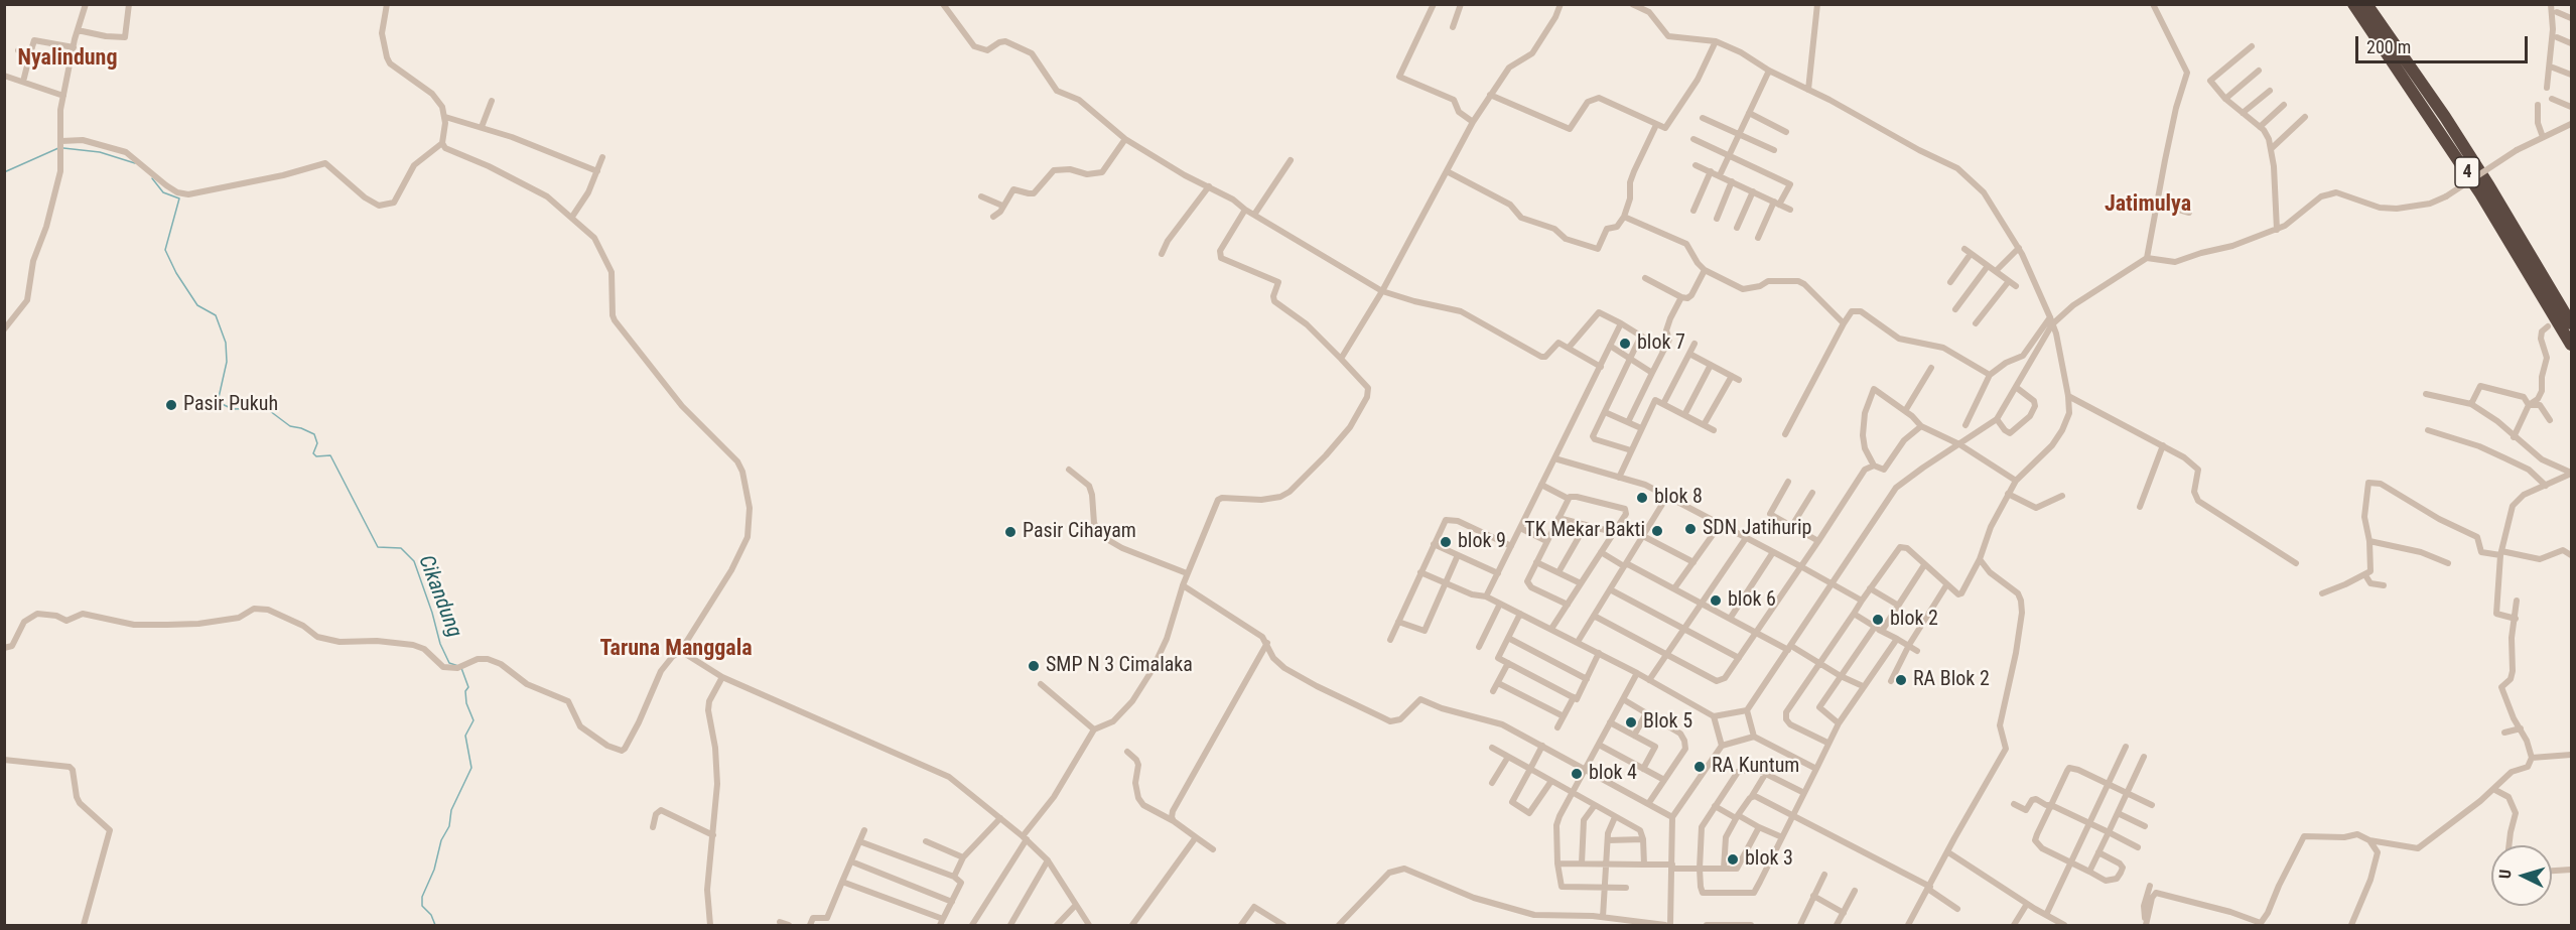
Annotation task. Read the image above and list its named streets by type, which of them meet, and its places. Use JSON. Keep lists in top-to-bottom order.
{
  "streets": {
    "highway": ["4"]
  },
  "districts": ["Nyalindung", "Jatimulya", "Taruna Manggala"],
  "water": ["Cikandung"],
  "places": [
    "blok 7",
    "Pasir Pukuh",
    "blok 8",
    "SDN Jatihurip",
    "TK Mekar Bakti",
    "Pasir Cihayam",
    "blok 9",
    "blok 6",
    "blok 2",
    "SMP N 3 Cimalaka",
    "RA Blok 2",
    "Blok 5",
    "RA Kuntum",
    "blok 4",
    "blok 3"
  ],
  "scale_bar": "200 m",
  "north": "left"
}
